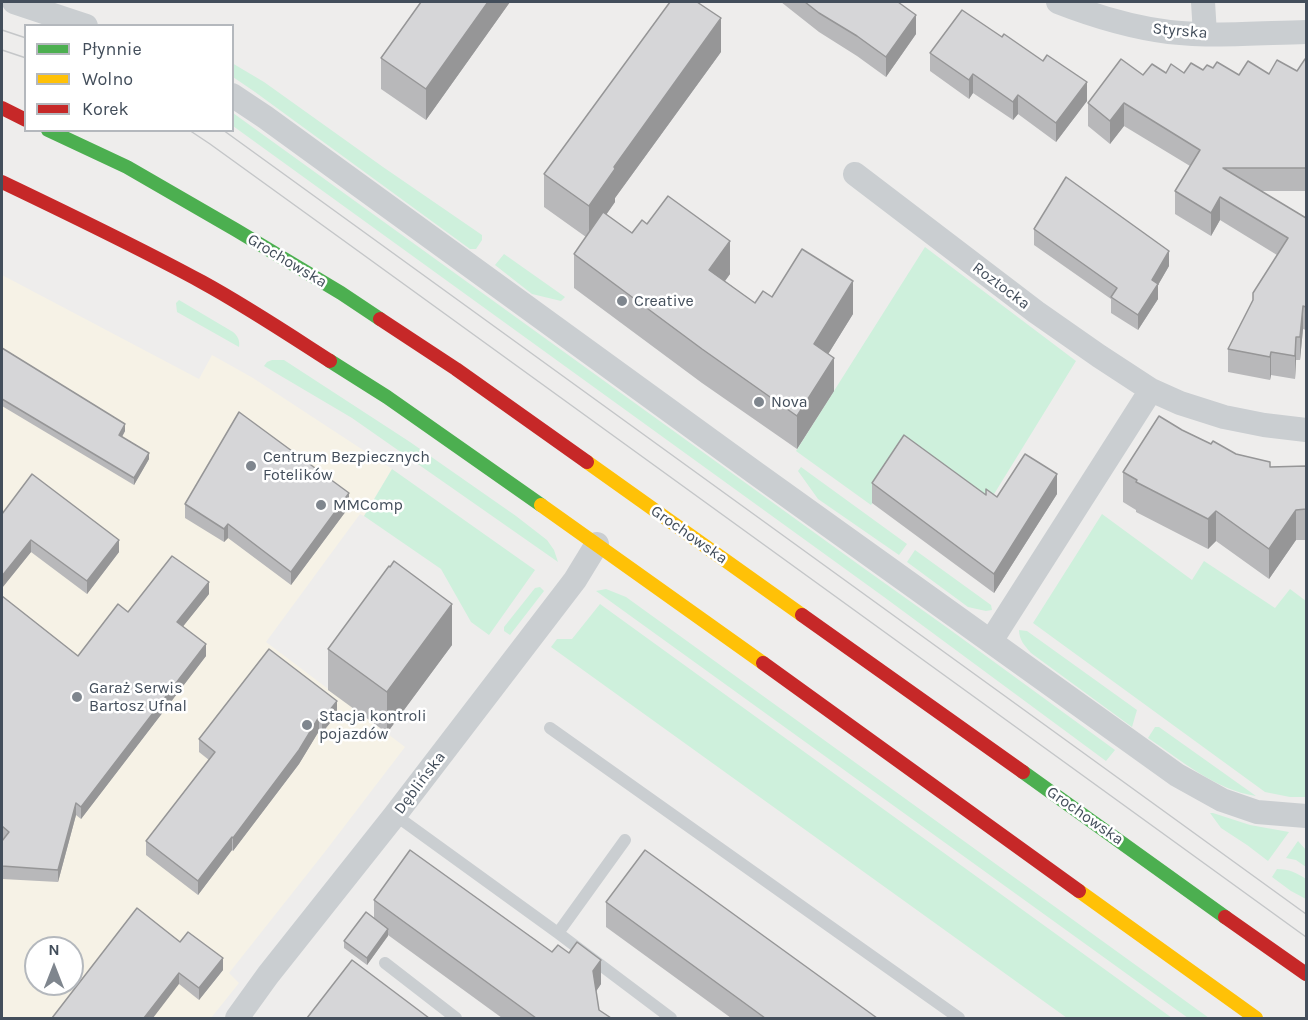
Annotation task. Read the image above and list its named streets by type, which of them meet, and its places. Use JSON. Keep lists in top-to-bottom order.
{
  "streets": {
    "main road": ["Grochowska"],
    "street": ["Styrska", "Roztocka", "Dęblińska"]
  },
  "places": [
    "Creative",
    "Nova",
    "Centrum Bezpiecznych Fotelików",
    "MMComp",
    "Garaż Serwis Bartosz Ufnal",
    "Stacja kontroli pojazdów"
  ],
  "legend": ["Płynnie", "Wolno", "Korek"],
  "north": "top"
}
